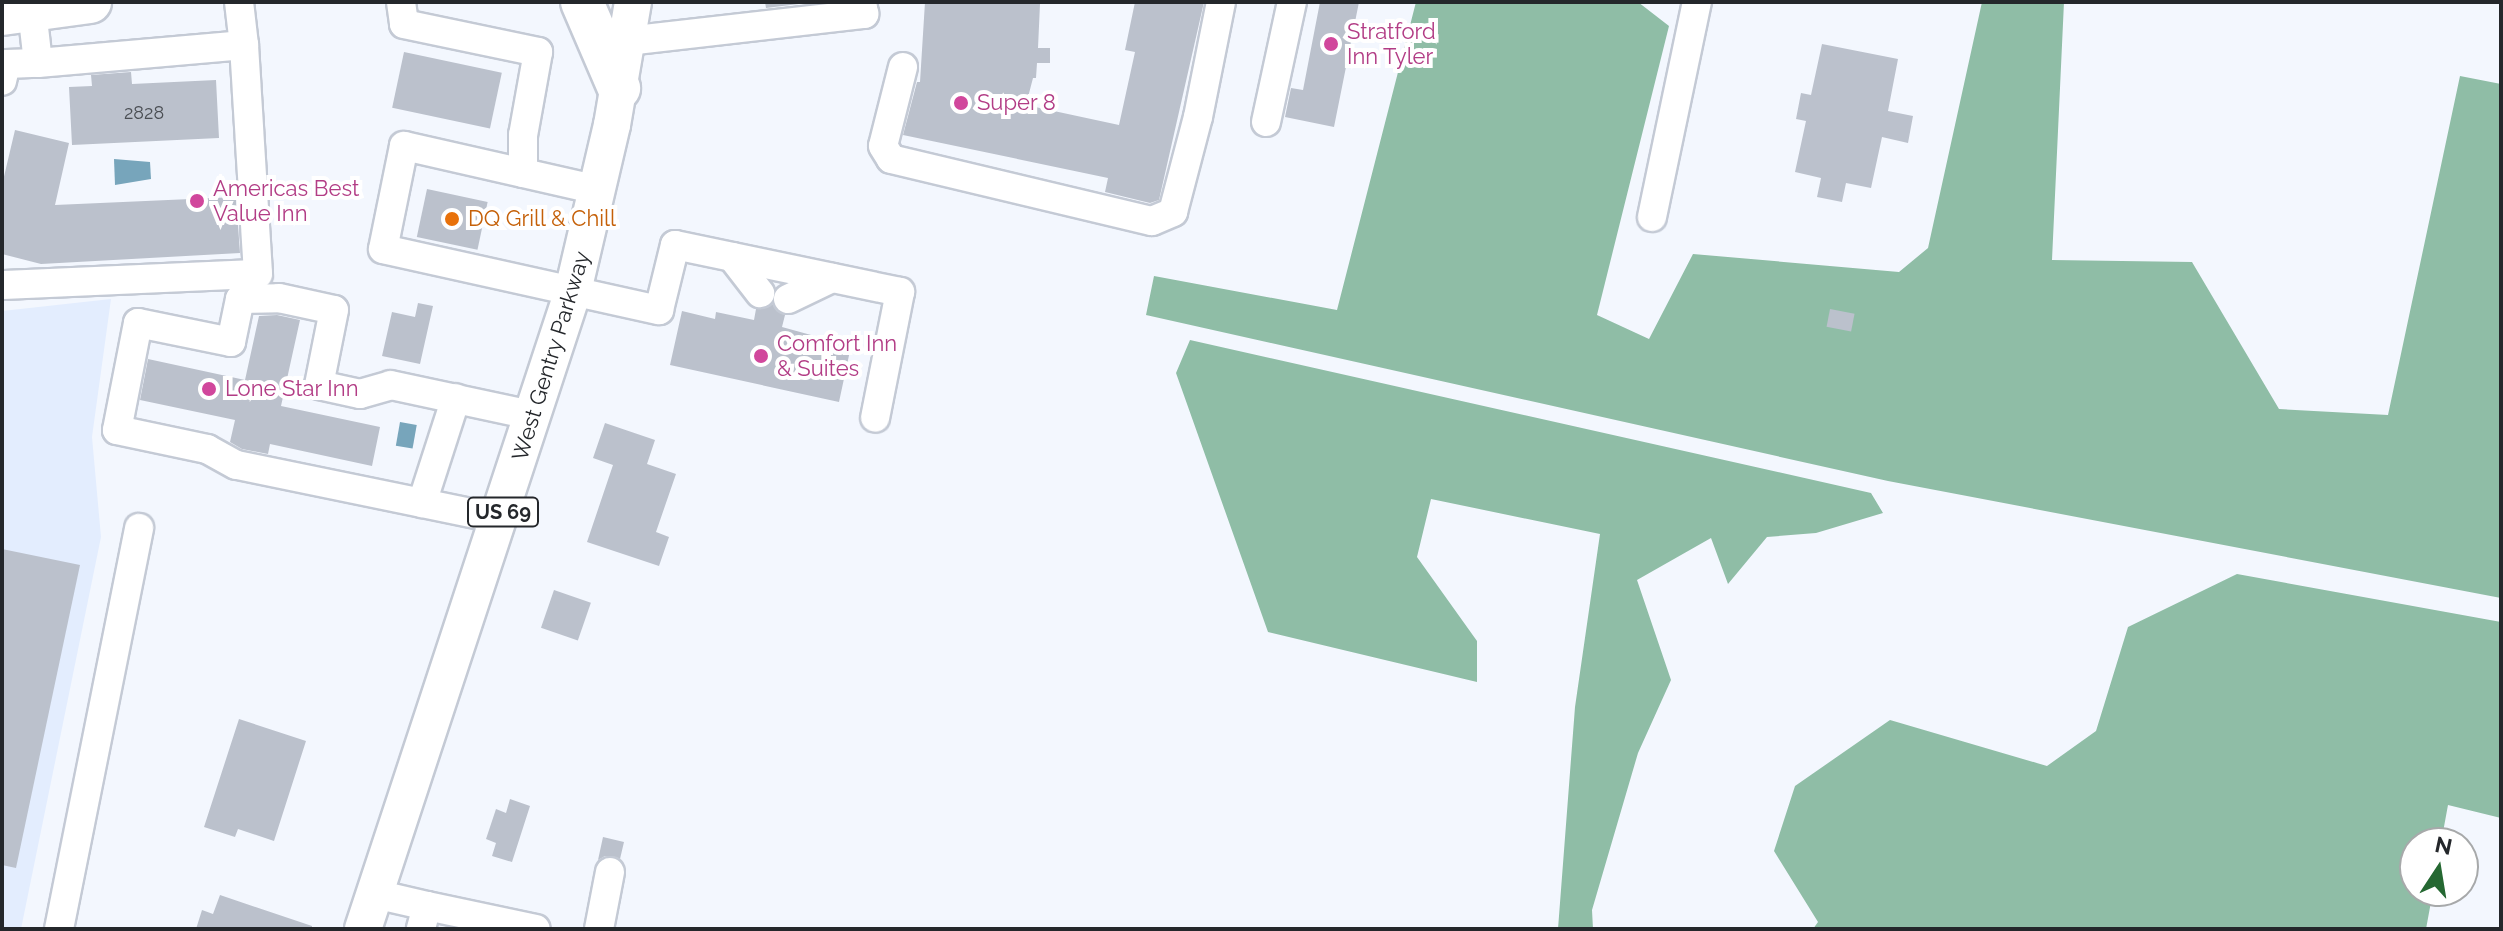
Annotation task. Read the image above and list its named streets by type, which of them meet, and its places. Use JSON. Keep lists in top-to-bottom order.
{
  "streets": {
    "main road": ["West Gentry Parkway", "US 69"]
  },
  "places": [
    "Stratford Inn Tyler",
    "Super 8",
    "Americas Best Value Inn",
    "DQ Grill & Chill",
    "Comfort Inn & Suites",
    "Lone Star Inn"
  ],
  "house_numbers": ["2828"],
  "north": "top"
}
